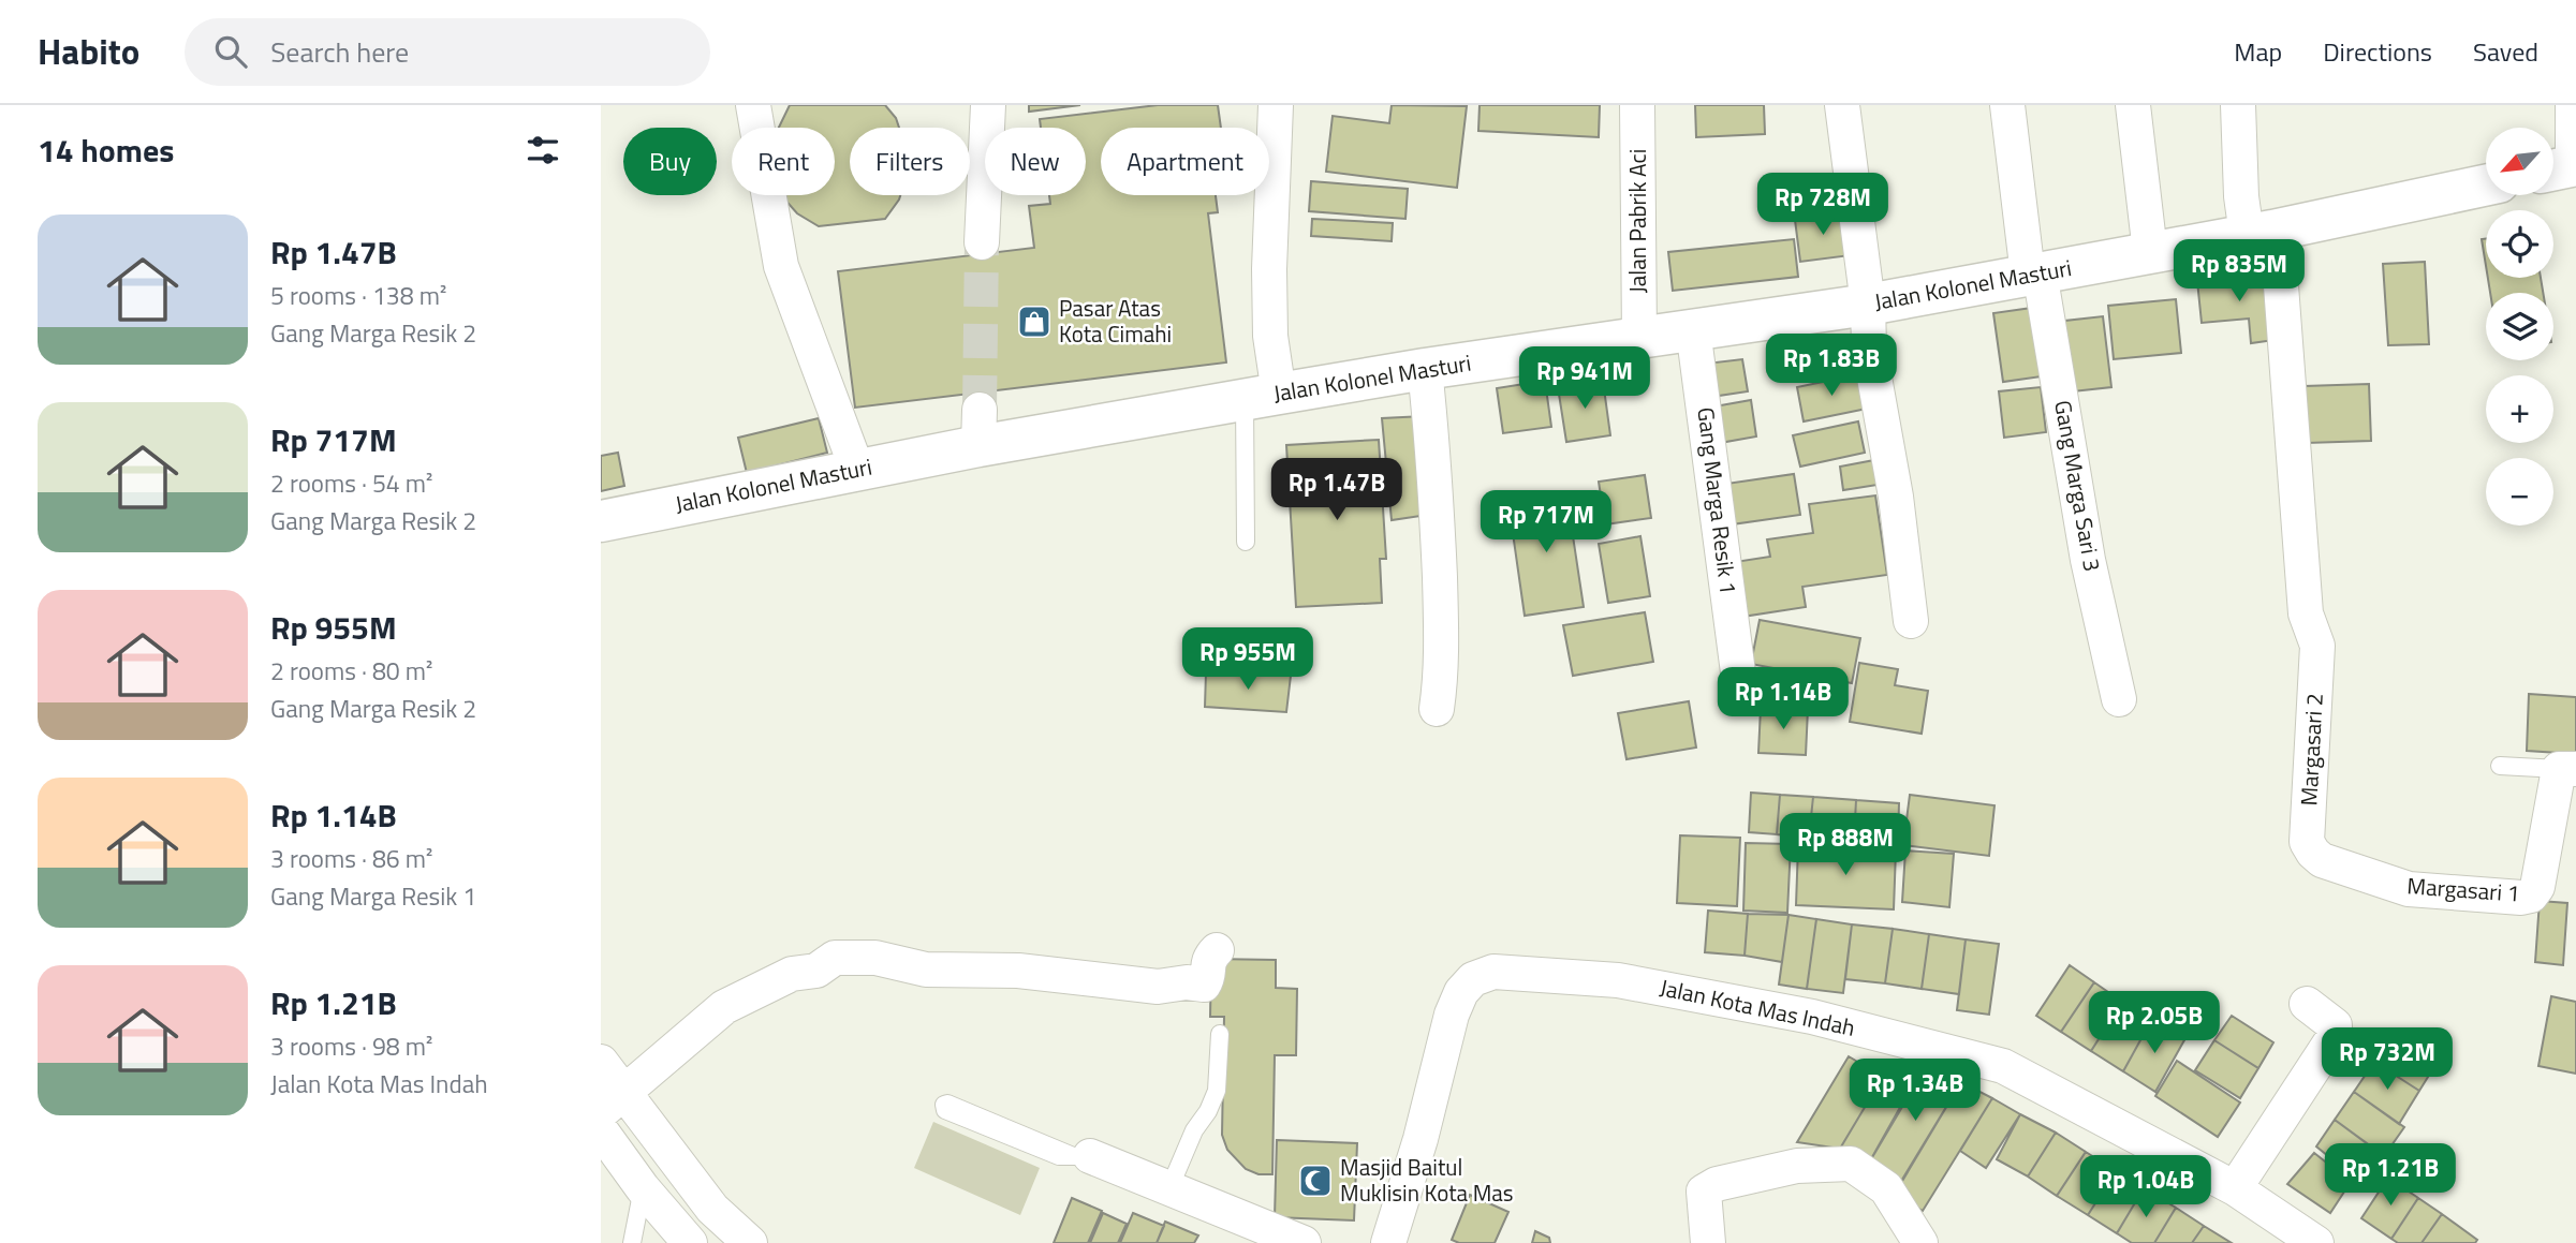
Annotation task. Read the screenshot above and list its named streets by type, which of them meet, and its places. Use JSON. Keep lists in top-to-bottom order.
{
  "streets": {
    "main road": ["Jalan Kolonel Masturi"],
    "street": [
      "Jalan Pabrik Aci",
      "Gang Marga Sari 3",
      "Gang Marga Resik 1",
      "Margasari 2",
      "Margasari 1",
      "Jalan Kota Mas Indah"
    ]
  },
  "crossings": [
    ["Jalan Pabrik Aci", "Jalan Kolonel Masturi"],
    ["Jalan Kolonel Masturi", "Gang Marga Sari 3"],
    ["Jalan Kolonel Masturi", "Gang Marga Resik 1"],
    ["Jalan Kolonel Masturi", "Margasari 2"],
    ["Margasari 2", "Margasari 1"]
  ],
  "places": {
    "shop": ["Pasar Atas Kota Cimahi"],
    "mosque": ["Masjid Baitul Muklisin Kota Mas"]
  },
  "north": "bottom left",
  "page": {
    "header": "Habito",
    "search": "Search here",
    "nav": ["Map", "Directions", "Saved"],
    "heading": "14 homes",
    "map_buttons": ["+", "−"],
    "chip": [
      "Buy",
      "Rent",
      "Filters",
      "New",
      "Apartment"
    ],
    "price": [
      "Rp 728M",
      "Rp 835M",
      "Rp 1.83B",
      "Rp 941M",
      "Rp 1.47B",
      "Rp 717M",
      "Rp 955M",
      "Rp 1.14B",
      "Rp 888M",
      "Rp 2.05B",
      "Rp 732M",
      "Rp 1.34B",
      "Rp 1.21B",
      "Rp 1.04B"
    ],
    "list": [
      {
        "name": "Rp 1.47B",
        "note": "5 rooms · 138 m² · Gang Marga Resik 2"
      },
      {
        "name": "Rp 717M",
        "note": "2 rooms · 54 m² · Gang Marga Resik 2"
      },
      {
        "name": "Rp 955M",
        "note": "2 rooms · 80 m² · Gang Marga Resik 2"
      },
      {
        "name": "Rp 1.14B",
        "note": "3 rooms · 86 m² · Gang Marga Resik 1"
      },
      {
        "name": "Rp 1.21B",
        "note": "3 rooms · 98 m² · Jalan Kota Mas Indah"
      }
    ]
  }
}
